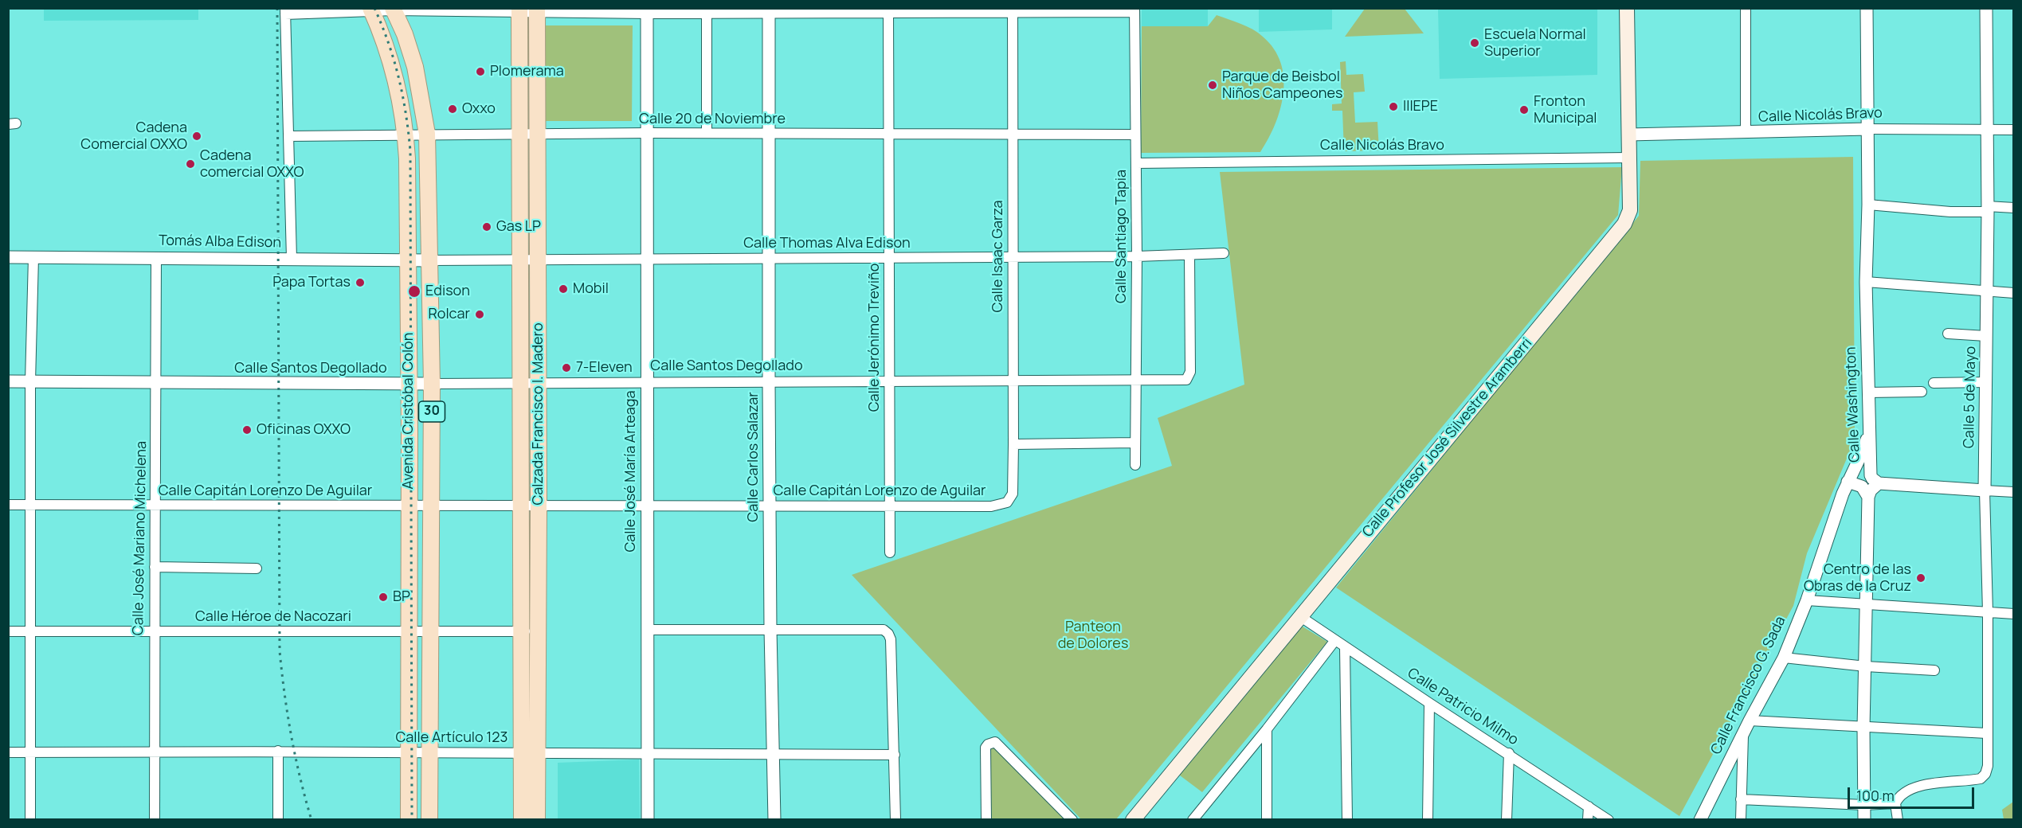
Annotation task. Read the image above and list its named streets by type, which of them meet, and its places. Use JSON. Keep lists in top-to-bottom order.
{
  "streets": {
    "main road": [
      "Avenida Cristóbal Colón",
      "30",
      "Calzada Francisco I. Madero",
      "Calle Profesor José Silvestre Aramberri"
    ],
    "street": [
      "Calle Nicolás Bravo",
      "Calle 20 de Noviembre",
      "Calle Santiago Tapia",
      "Tomás Alba Edison",
      "Calle Thomas Alva Edison",
      "Calle Isaac Garza",
      "Calle Jerónimo Treviño",
      "Calle Santos Degollado",
      "Calle 5 de Mayo",
      "Calle Washington",
      "Calle Carlos Salazar",
      "Calle José María Arteaga",
      "Calle Capitán Lorenzo De Aguilar",
      "Calle Capitán Lorenzo de Aguilar",
      "Calle José Mariano Michelena",
      "Calle Héroe de Nacozari",
      "Calle Francisco G. Sada",
      "Calle Patricio Milmo",
      "Calle Artículo 123"
    ]
  },
  "crossings": [
    ["Calle Nicolás Bravo", "Calle Santiago Tapia"],
    ["Calle Nicolás Bravo", "Calle 5 de Mayo"],
    ["Calle Nicolás Bravo", "Calle Washington"],
    ["Calle Nicolás Bravo", "Calle Profesor José Silvestre Aramberri"],
    ["Calle 20 de Noviembre", "Calle Santiago Tapia"],
    ["Calle 20 de Noviembre", "Calle Isaac Garza"],
    ["Calle 20 de Noviembre", "Calle Jerónimo Treviño"],
    ["Calle 20 de Noviembre", "Avenida Cristóbal Colón"],
    ["Calle 20 de Noviembre", "Calzada Francisco I. Madero"],
    ["Calle 20 de Noviembre", "Calle Carlos Salazar"],
    ["Calle 20 de Noviembre", "Calle José María Arteaga"],
    ["Calle Santiago Tapia", "Calle Thomas Alva Edison"],
    ["Calle Santiago Tapia", "Calle Santos Degollado"],
    ["Tomás Alba Edison", "Calle Thomas Alva Edison"],
    ["Tomás Alba Edison", "Avenida Cristóbal Colón"],
    ["Tomás Alba Edison", "Calle José Mariano Michelena"],
    ["Calle Thomas Alva Edison", "Calle Isaac Garza"],
    ["Calle Thomas Alva Edison", "Calle Jerónimo Treviño"],
    ["Calle Thomas Alva Edison", "Calle Santos Degollado"],
    ["Calle Thomas Alva Edison", "Avenida Cristóbal Colón"],
    ["Calle Thomas Alva Edison", "Calzada Francisco I. Madero"],
    ["Calle Thomas Alva Edison", "Calle Carlos Salazar"],
    ["Calle Thomas Alva Edison", "Calle José María Arteaga"],
    ["Calle Isaac Garza", "Calle Santos Degollado"],
    ["Calle Isaac Garza", "Calle Capitán Lorenzo de Aguilar"],
    ["Calle Jerónimo Treviño", "Calle Santos Degollado"],
    ["Calle Jerónimo Treviño", "Calle Capitán Lorenzo de Aguilar"],
    ["Calle Santos Degollado", "Avenida Cristóbal Colón"],
    ["Calle Santos Degollado", "Calzada Francisco I. Madero"],
    ["Calle Santos Degollado", "Calle Carlos Salazar"],
    ["Calle Santos Degollado", "Calle José María Arteaga"],
    ["Calle Santos Degollado", "Calle José Mariano Michelena"],
    ["Calle Washington", "Calle Francisco G. Sada"],
    ["Avenida Cristóbal Colón", "Calle Capitán Lorenzo De Aguilar"],
    ["Avenida Cristóbal Colón", "Calle Héroe de Nacozari"],
    ["Avenida Cristóbal Colón", "Calle Artículo 123"],
    ["Calzada Francisco I. Madero", "Calle Capitán Lorenzo De Aguilar"],
    ["Calzada Francisco I. Madero", "Calle Capitán Lorenzo de Aguilar"],
    ["Calzada Francisco I. Madero", "Calle Héroe de Nacozari"],
    ["Calzada Francisco I. Madero", "Calle Artículo 123"],
    ["Calle Profesor José Silvestre Aramberri", "Calle Patricio Milmo"],
    ["Calle Carlos Salazar", "Calle Capitán Lorenzo de Aguilar"],
    ["Calle Carlos Salazar", "Calle Artículo 123"],
    ["Calle José María Arteaga", "Calle Capitán Lorenzo de Aguilar"],
    ["Calle José María Arteaga", "Calle Artículo 123"],
    ["Calle Capitán Lorenzo De Aguilar", "Calle Capitán Lorenzo de Aguilar"],
    ["Calle Capitán Lorenzo De Aguilar", "Calle José Mariano Michelena"],
    ["Calle José Mariano Michelena", "Calle Héroe de Nacozari"],
    ["Calle José Mariano Michelena", "Calle Artículo 123"]
  ],
  "parks": ["Panteon de Dolores"],
  "places": [
    "Escuela Normal Superior",
    "Plomerama",
    "Parque de Beisbol Niños Campeones",
    "IIIEPE",
    "Oxxo",
    "Fronton Municipal",
    "Cadena Comercial OXXO",
    "Cadena comercial OXXO",
    "Gas LP",
    "Papa Tortas",
    "Mobil",
    "Edison",
    "Rolcar",
    "7-Eleven",
    "Oficinas OXXO",
    "Centro de las Obras de la Cruz",
    "BP"
  ],
  "scale_bar": "100 m"
}
